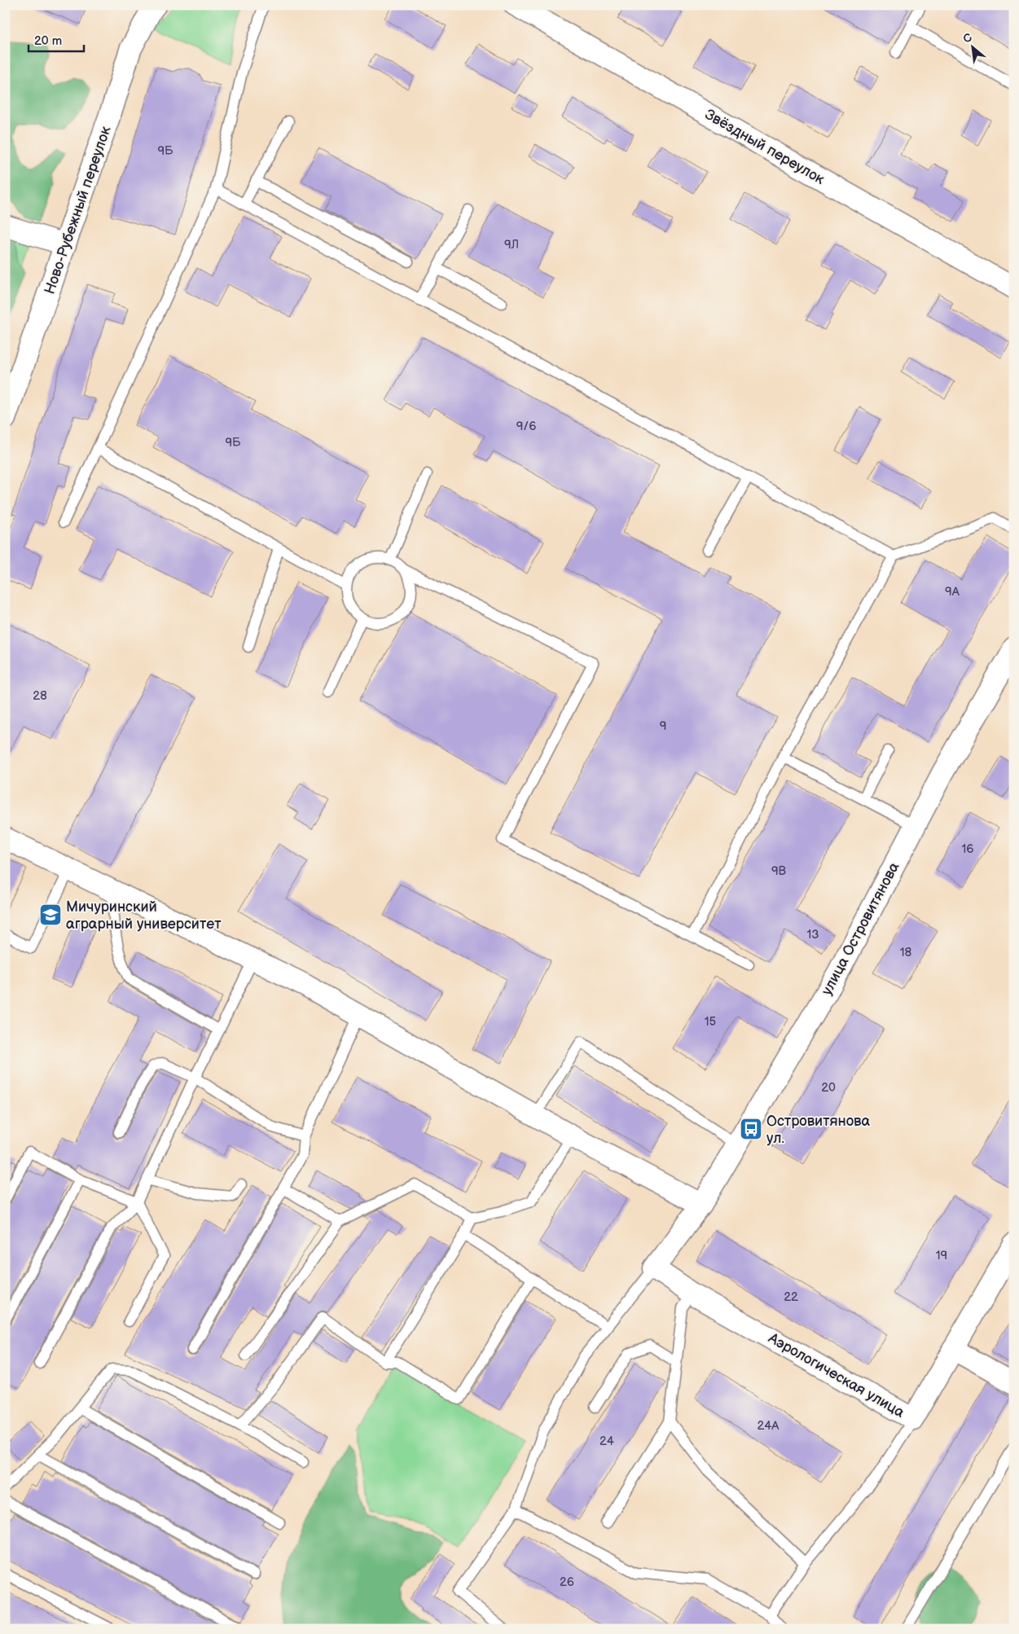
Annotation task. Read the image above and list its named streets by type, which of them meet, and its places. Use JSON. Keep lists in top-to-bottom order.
{
  "streets": {
    "street": [
      "Звёздный переулок",
      "Ново-Рубежный переулок",
      "улица Островитянова",
      "Аэрологическая улица"
    ]
  },
  "places": {
    "school or university": ["Мичуринский аграрный университет"],
    "bus stop": ["Островитянова ул."]
  },
  "house_numbers": [
    "9Б",
    "9Л",
    "9/6",
    "9Б",
    "9А",
    "28",
    "9",
    "16",
    "9В",
    "13",
    "18",
    "15",
    "20",
    "19",
    "22",
    "24А",
    "24",
    "26"
  ],
  "scale_bar": "20 m",
  "north": "top left"
}
